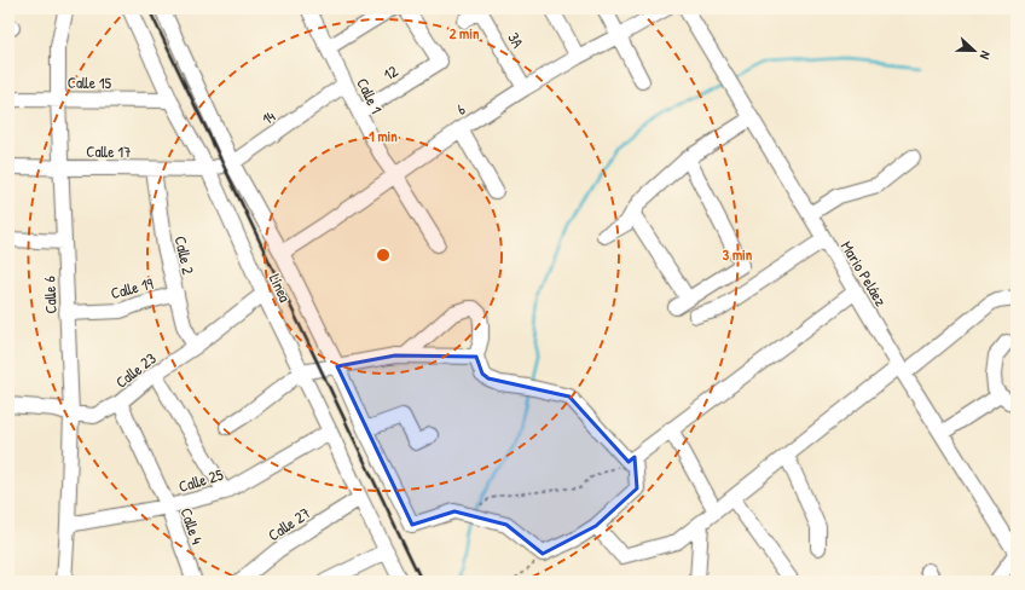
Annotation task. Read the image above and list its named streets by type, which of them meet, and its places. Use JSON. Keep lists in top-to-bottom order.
{
  "streets": {
    "street": [
      "3A",
      "12",
      "Calle 15",
      "Calle 1",
      "6",
      "14",
      "Calle 17",
      "Calle 2",
      "Mario Peláez",
      "Calle 19",
      "Línea",
      "Calle 6",
      "Calle 23",
      "Calle 25",
      "Calle 27",
      "Calle 4"
    ]
  },
  "crossings": [
    ["3A", "6"],
    ["12", "Calle 1"],
    ["Calle 15", "Línea"],
    ["Calle 15", "Calle 6"],
    ["Calle 1", "6"],
    ["Calle 1", "14"],
    ["6", "Línea"],
    ["14", "Calle 17"],
    ["14", "Línea"],
    ["Calle 17", "Calle 2"],
    ["Calle 17", "Línea"],
    ["Calle 17", "Calle 6"],
    ["Calle 2", "Calle 19"],
    ["Calle 2", "Calle 23"],
    ["Calle 19", "Calle 6"],
    ["Línea", "Calle 23"],
    ["Línea", "Calle 25"],
    ["Línea", "Calle 27"],
    ["Calle 6", "Calle 23"],
    ["Calle 6", "Calle 25"],
    ["Calle 23", "Calle 4"],
    ["Calle 25", "Calle 4"]
  ],
  "north": "right",
  "rings": ["2 min", "1 min", "3 min"]
}
